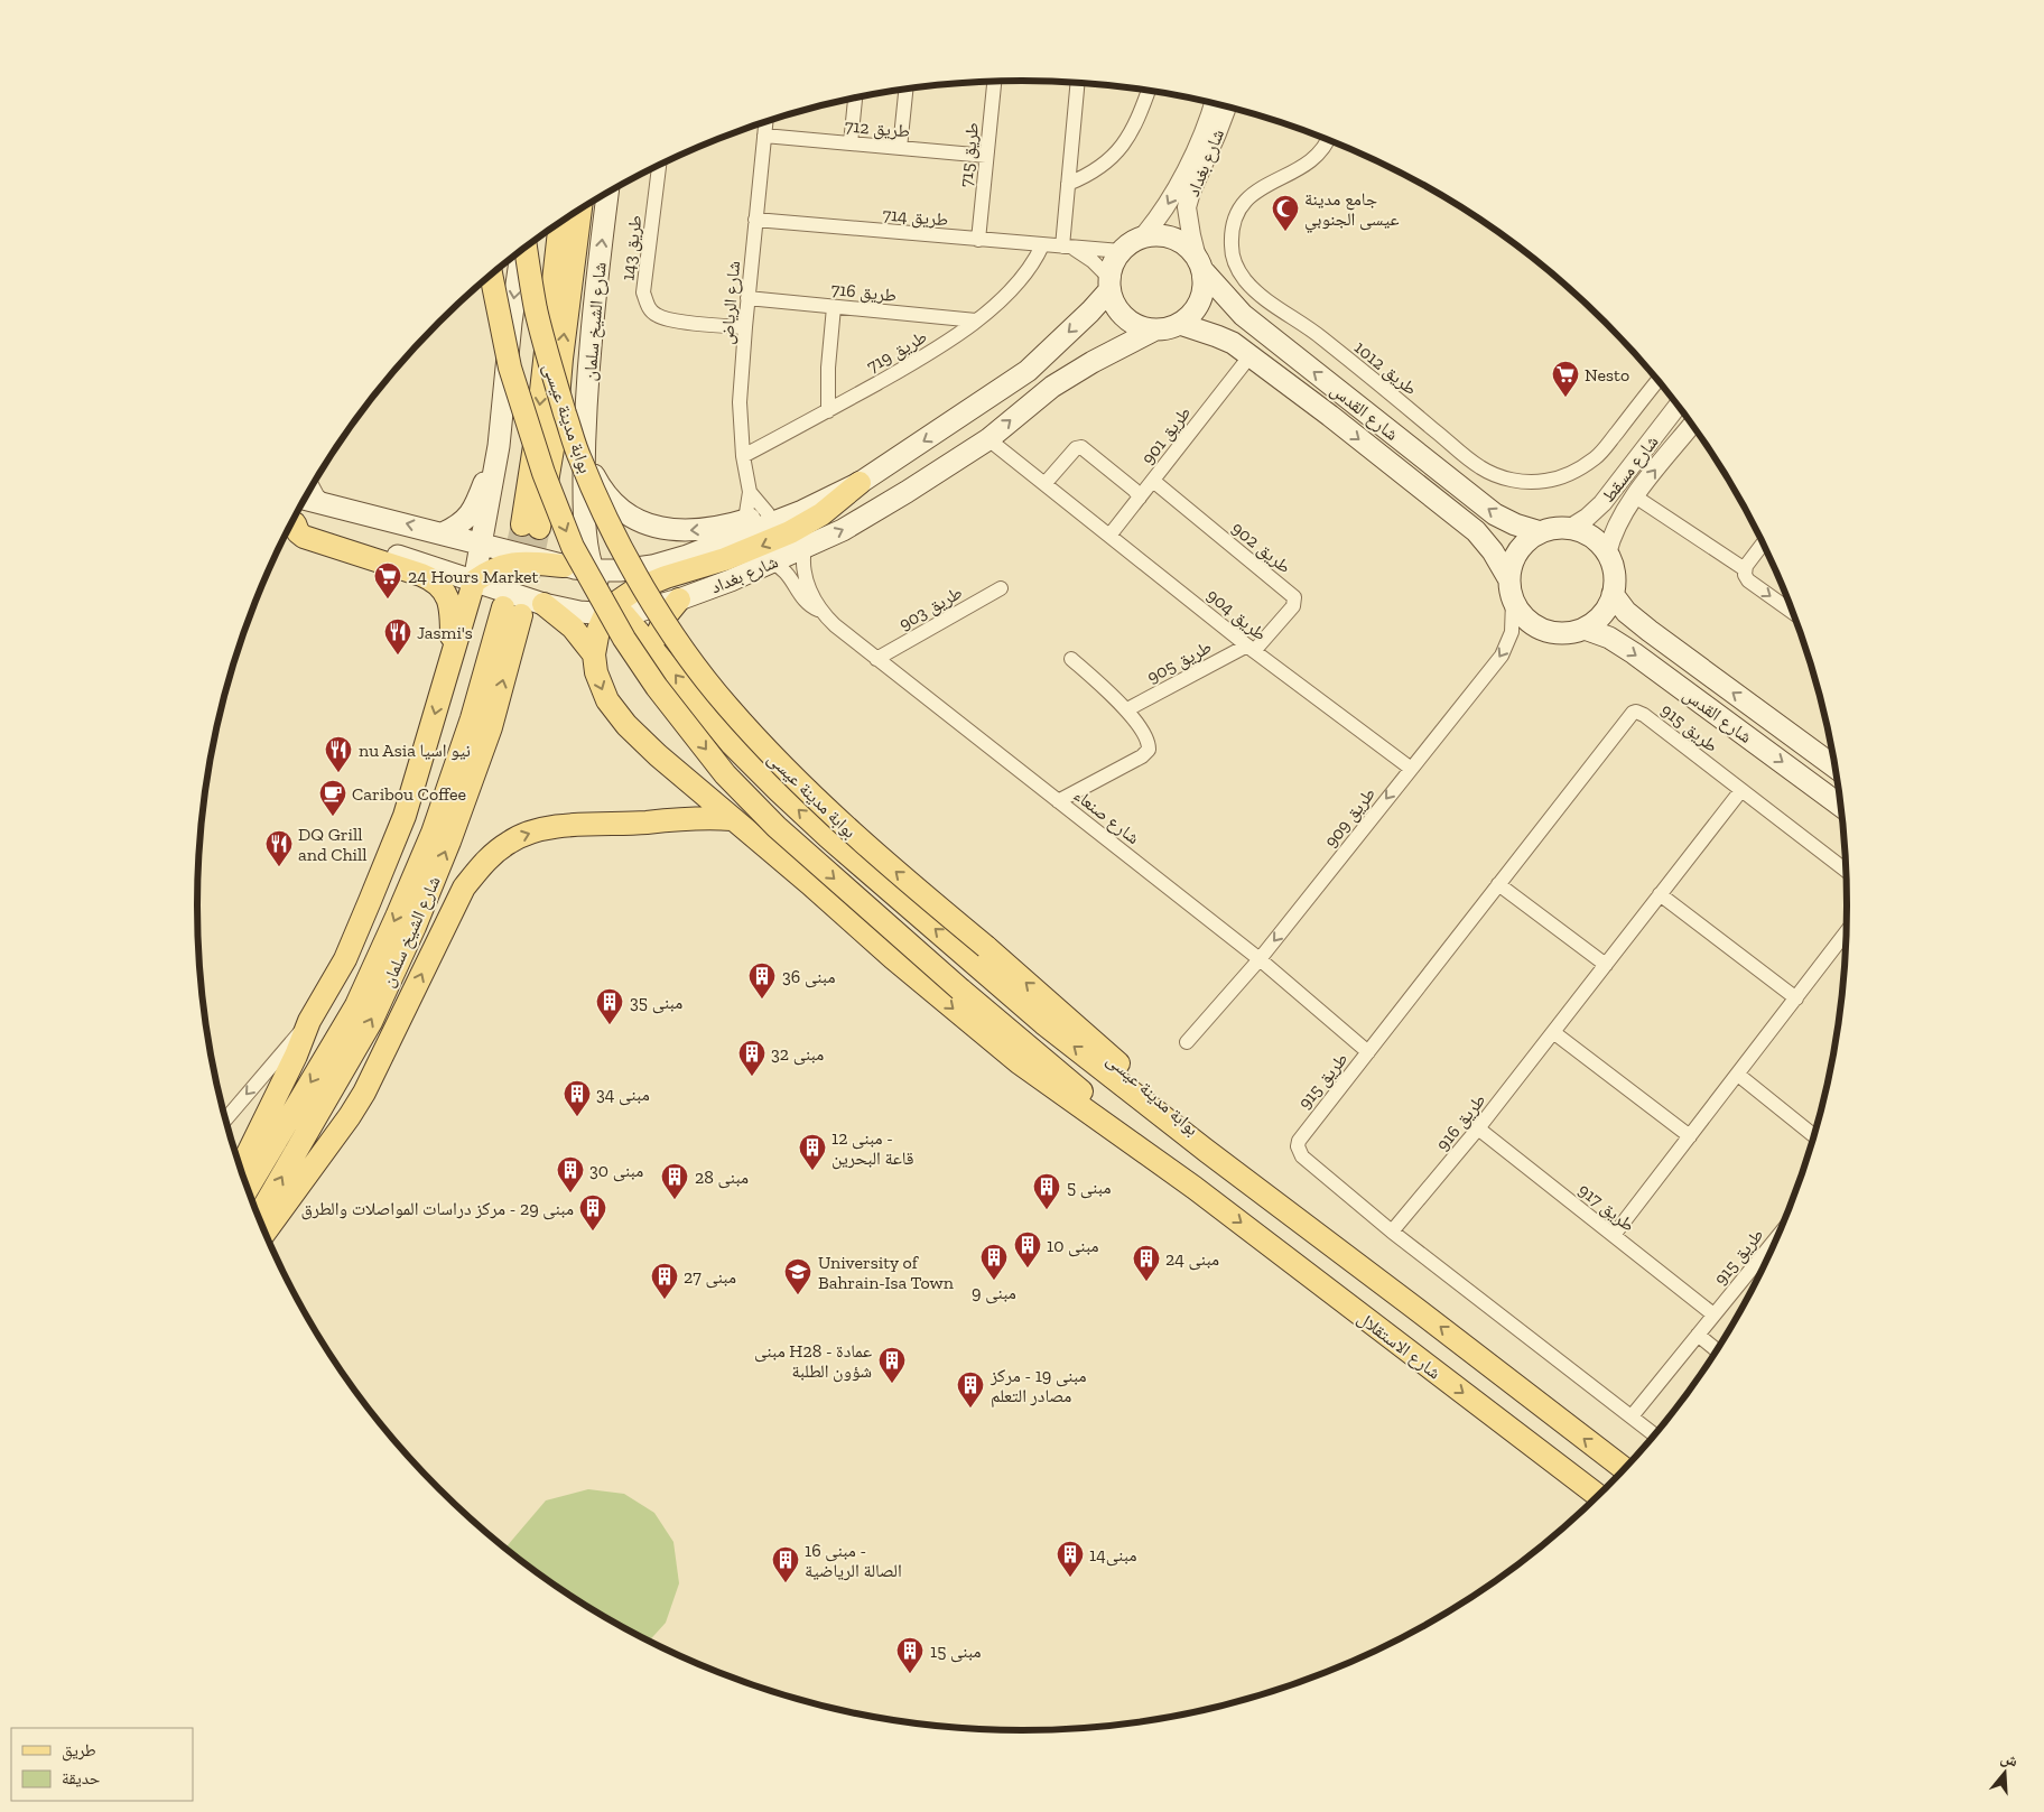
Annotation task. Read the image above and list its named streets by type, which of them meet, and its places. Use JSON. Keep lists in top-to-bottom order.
{
  "streets": {
    "main road": [
      "شارع بغداد",
      "شارع الشيخ سلمان",
      "شارع القدس",
      "بوابة مدينة عيسى",
      "شارع الاستقلال"
    ],
    "street": [
      "طريق 712",
      "طريق 715",
      "طريق 714",
      "طريق 143",
      "طريق 716",
      "شارع الرياض",
      "طريق 719",
      "طريق 1012",
      "طريق 901",
      "شارع مسقط",
      "طريق 902",
      "طريق 903",
      "طريق 904",
      "طريق 905",
      "طريق 915",
      "شارع صنعاء",
      "طريق 909",
      "طريق 916",
      "طريق 917"
    ]
  },
  "crossings": [
    ["طريق 712", "طريق 715"],
    ["طريق 712", "شارع الرياض"],
    ["طريق 715", "طريق 714"],
    ["شارع بغداد", "طريق 714"],
    ["شارع بغداد", "شارع الشيخ سلمان"],
    ["شارع بغداد", "شارع القدس"],
    ["شارع بغداد", "طريق 904"],
    ["شارع بغداد", "شارع صنعاء"],
    ["طريق 714", "شارع الرياض"],
    ["طريق 714", "طريق 719"],
    ["طريق 714", "شارع القدس"],
    ["طريق 143", "شارع الرياض"],
    ["طريق 716", "شارع الرياض"],
    ["طريق 716", "طريق 719"],
    ["شارع الرياض", "طريق 719"],
    ["شارع القدس", "طريق 901"],
    ["شارع القدس", "شارع مسقط"],
    ["شارع القدس", "طريق 909"],
    ["طريق 901", "طريق 902"],
    ["طريق 901", "طريق 904"],
    ["شارع مسقط", "طريق 909"],
    ["طريق 902", "طريق 904"],
    ["طريق 902", "طريق 905"],
    ["طريق 903", "شارع صنعاء"],
    ["طريق 904", "طريق 905"],
    ["طريق 904", "طريق 909"],
    ["طريق 915", "شارع صنعاء"],
    ["طريق 915", "طريق 916"],
    ["طريق 915", "طريق 917"],
    ["شارع صنعاء", "طريق 909"],
    ["طريق 916", "طريق 917"]
  ],
  "one_way": ["طريق 909"],
  "places": {
    "mosque": ["جامع مدينة عيسى الجنوبي"],
    "supermarket": ["Nesto", "24 Hours Market"],
    "restaurant": ["Jasmi's", "nu Asia نيو اسيا", "DQ Grill and Chill"],
    "cafe": ["Caribou Coffee"],
    "building": [
      "مبنى 36",
      "مبنى 35",
      "مبنى 32",
      "مبنى 34",
      "مبنى 12 - قاعة البحرين",
      "مبنى 30",
      "مبنى 28",
      "مبنى 5",
      "مبنى 29 - مركز دراسات المواصلات والطرق",
      "مبنى 10",
      "مبنى 9",
      "مبنى 24",
      "مبنى 27",
      "مبنى H28 - عمادة شؤون الطلبة",
      "مبنى 19 - مركز مصادر التعلم",
      "مبنى14",
      "مبنى 16 - الصالة الرياضية",
      "مبنى 15"
    ],
    "school or university": ["University of Bahrain-Isa Town"]
  },
  "legend": ["طريق", "حديقة"],
  "north": "top"
}
